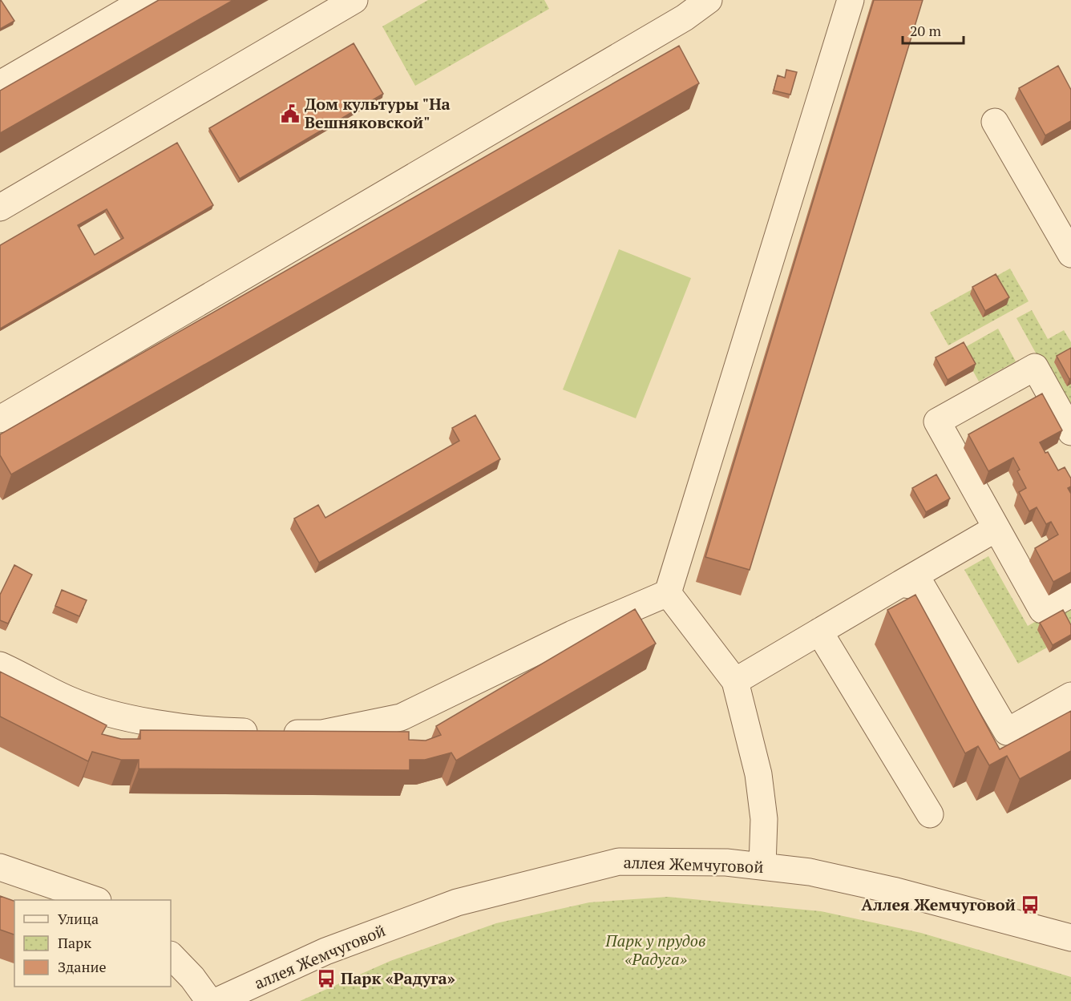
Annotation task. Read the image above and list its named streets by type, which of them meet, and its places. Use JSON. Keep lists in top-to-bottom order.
{
  "streets": {
    "street": ["аллея Жемчуговой"]
  },
  "parks": ["Парк у прудов «Радуга»"],
  "places": {
    "public building": ["Дом культуры \"На Вешняковской\""],
    "bus stop": ["Аллея Жемчуговой", "Парк «Радуга»"]
  },
  "legend": ["Улица", "Парк", "Здание"],
  "scale_bar": "20 m"
}
